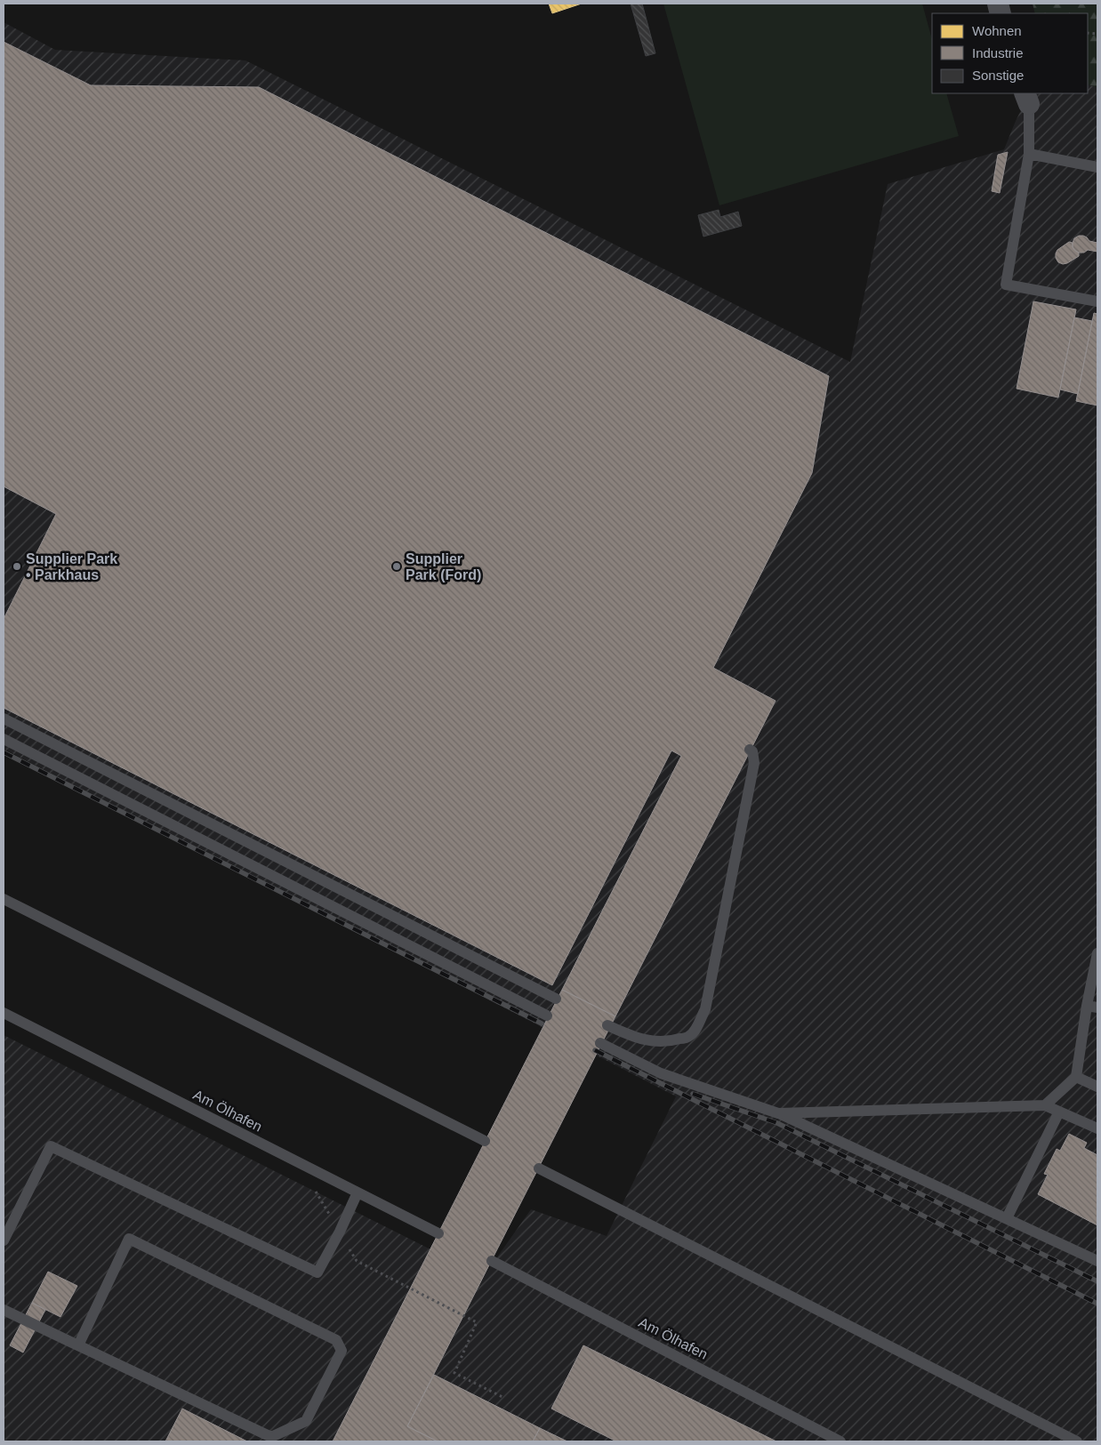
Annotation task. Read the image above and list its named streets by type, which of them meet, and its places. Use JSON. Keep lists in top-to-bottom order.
{
  "streets": {
    "lane": ["Am Ölhafen"]
  },
  "places": ["Supplier Park • Parkhaus", "Supplier Park (Ford)"],
  "legend": ["Wohnen", "Industrie", "Sonstige"]
}
